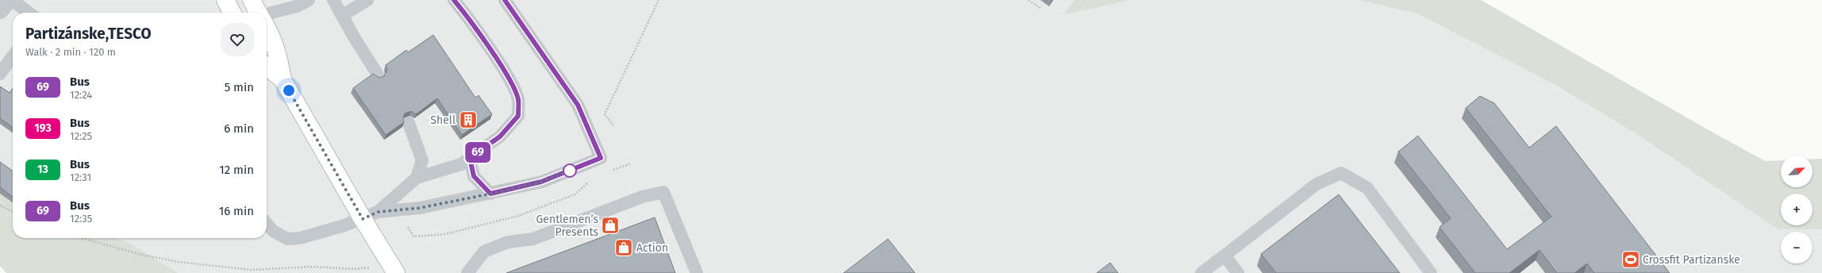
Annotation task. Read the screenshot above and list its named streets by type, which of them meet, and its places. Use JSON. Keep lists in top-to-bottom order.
{
  "places": {
    "building": ["Shell"],
    "shop": ["Gentlemen’s Presents", "Action"],
    "sports": ["Crossfit Partizanske"]
  },
  "lines": ["bus line 69"],
  "north": "top right",
  "page": {
    "on_map": "69",
    "heading": ["Partizánske,TESCO", "Walk · 2 min · 120 m"],
    "list": [
      {
        "mark": "69",
        "name": "Bus",
        "note": "12:24",
        "value": "5 min"
      },
      {
        "mark": "193",
        "name": "Bus",
        "note": "12:25",
        "value": "6 min"
      },
      {
        "mark": "13",
        "name": "Bus",
        "note": "12:31",
        "value": "12 min"
      },
      {
        "mark": "69",
        "name": "Bus",
        "note": "12:35",
        "value": "16 min"
      }
    ],
    "map_buttons": ["+", "−"]
  }
}
